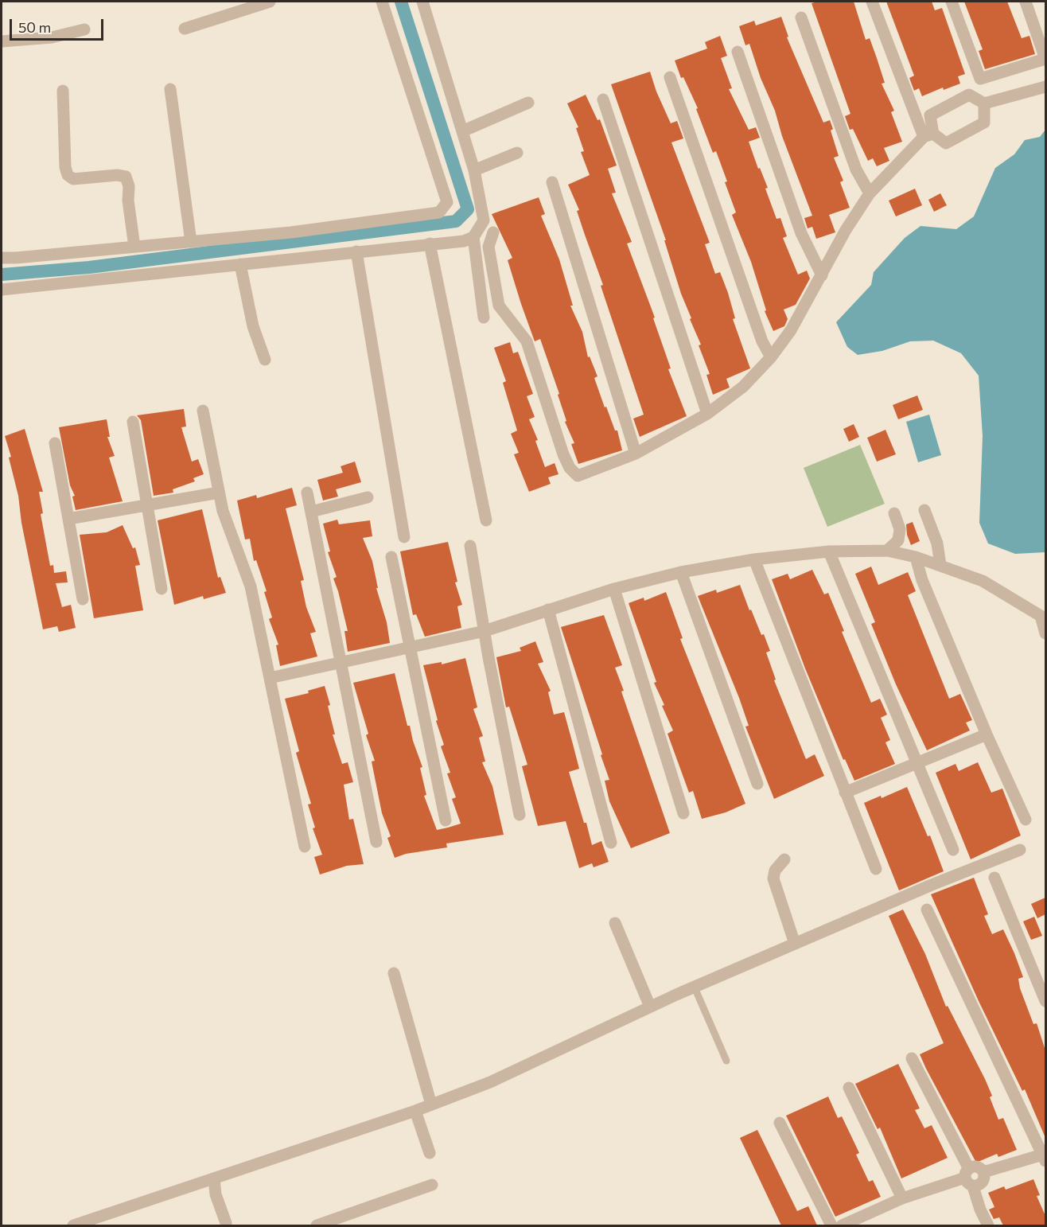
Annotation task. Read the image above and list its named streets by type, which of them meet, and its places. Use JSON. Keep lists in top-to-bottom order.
{
  "scale_bar": "50 m"
}
